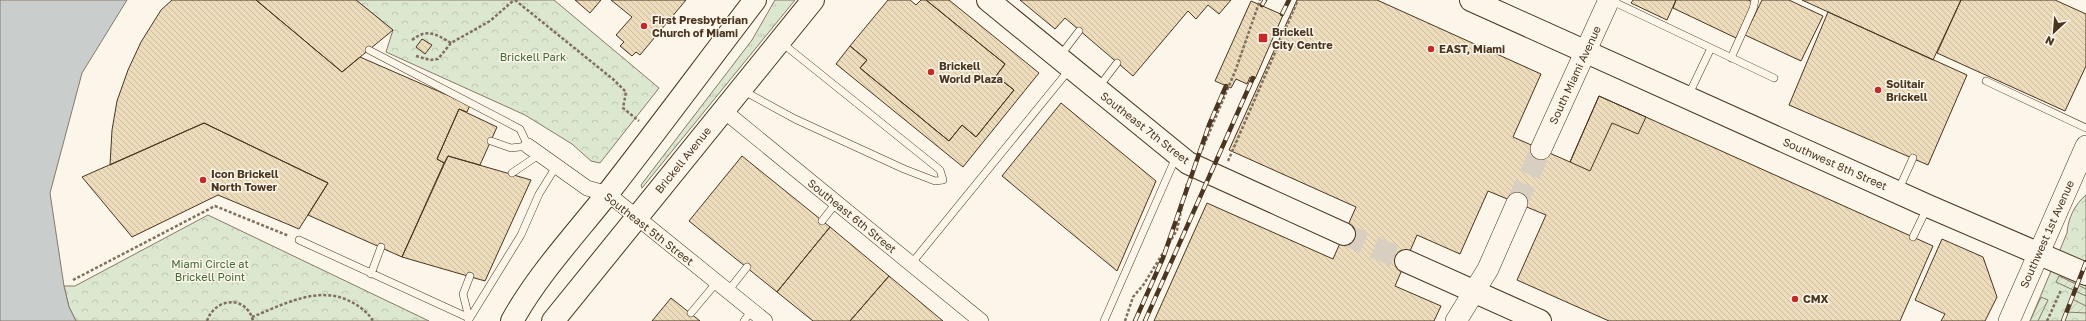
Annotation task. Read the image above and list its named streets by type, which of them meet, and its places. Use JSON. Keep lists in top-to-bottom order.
{
  "streets": {
    "main road": [
      "South Miami Avenue",
      "Southeast 7th Street",
      "Brickell Avenue",
      "Southwest 8th Street",
      "Southwest 1st Avenue"
    ],
    "street": ["Southeast 6th Street", "Southeast 5th Street"]
  },
  "crossings": [
    ["South Miami Avenue", "Southwest 8th Street"],
    ["Brickell Avenue", "Southeast 6th Street"],
    ["Brickell Avenue", "Southeast 5th Street"],
    ["Southwest 8th Street", "Southwest 1st Avenue"]
  ],
  "parks": ["Brickell Park", "Miami Circle at Brickell Point"],
  "places": {
    "other": [
      "First Presbyterian Church of Miami",
      "EAST, Miami",
      "Brickell World Plaza",
      "Solitair Brickell",
      "Icon Brickell North Tower",
      "CMX"
    ],
    "transit": ["Brickell City Centre"]
  },
  "north": "bottom left"
}
